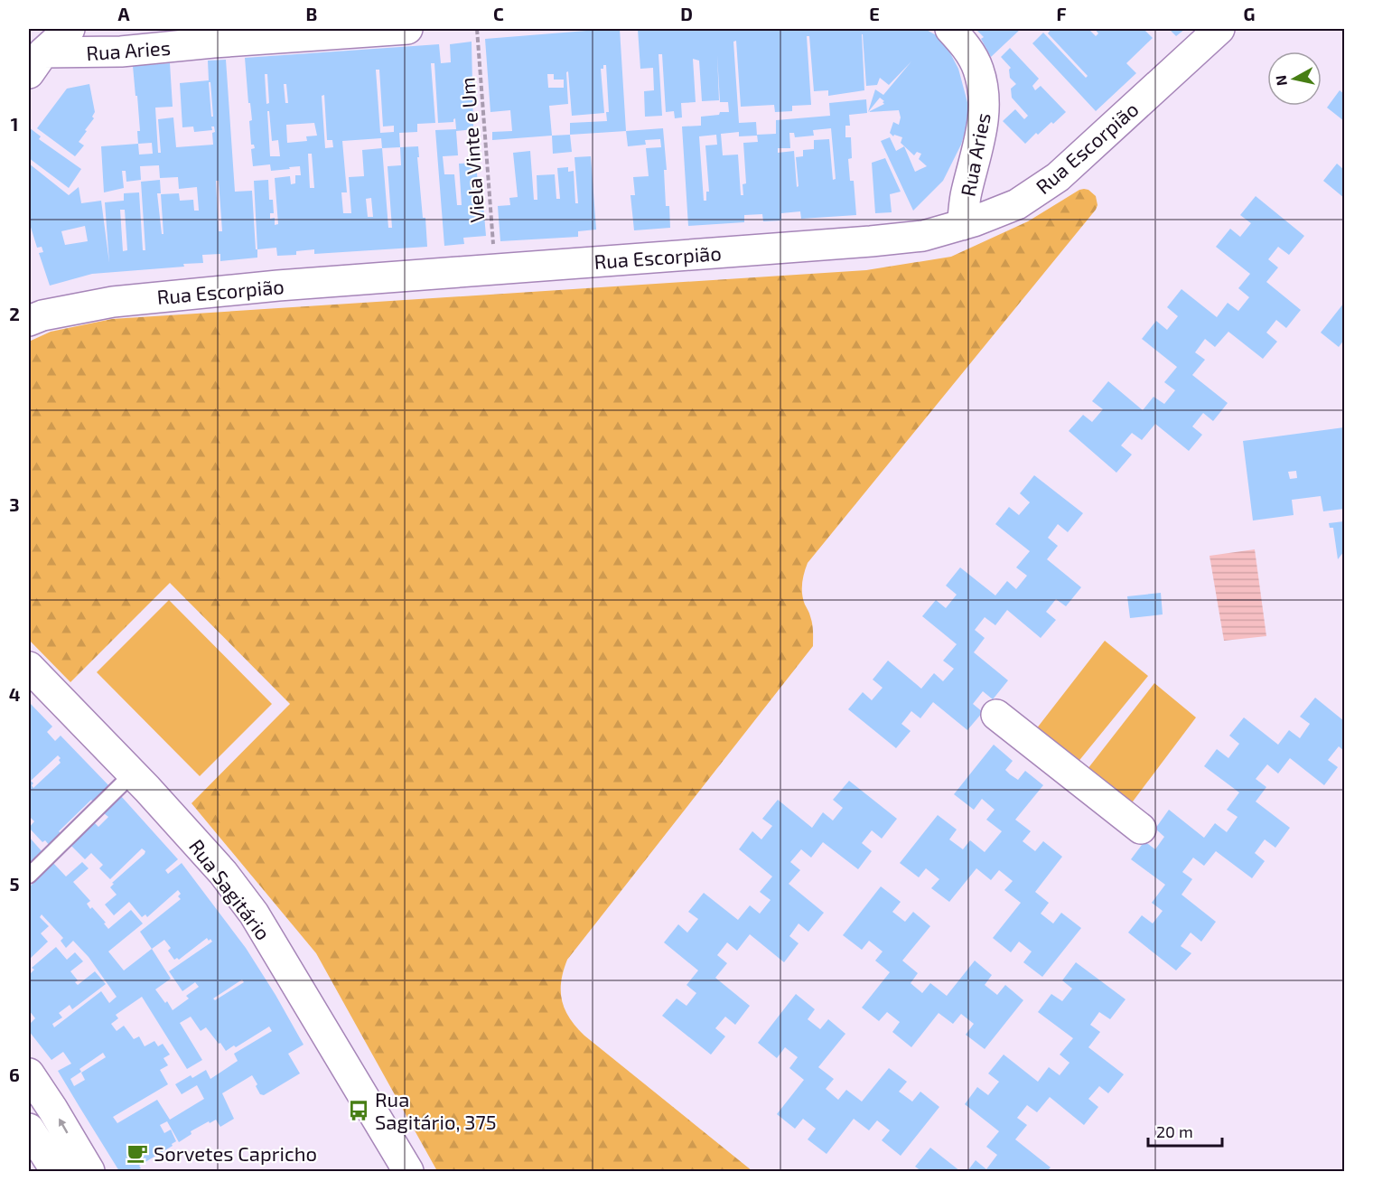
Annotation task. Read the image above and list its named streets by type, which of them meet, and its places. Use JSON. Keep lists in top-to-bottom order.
{
  "streets": {
    "street": ["Rua Aries", "Rua Escorpião", "Rua Sagitário"],
    "path": ["Viela Vinte e Um"]
  },
  "crossings": [
    ["Rua Aries", "Rua Escorpião"],
    ["Rua Escorpião", "Viela Vinte e Um"]
  ],
  "places": {
    "bus stop": ["Rua Sagitário, 375"],
    "cafe": ["Sorvetes Capricho"]
  },
  "scale_bar": "20 m",
  "north": "left",
  "grid": {
    "columns": [
      "A",
      "B",
      "C",
      "D",
      "E",
      "F",
      "G"
    ],
    "rows": [
      "1",
      "2",
      "3",
      "4",
      "5",
      "6"
    ]
  }
}
